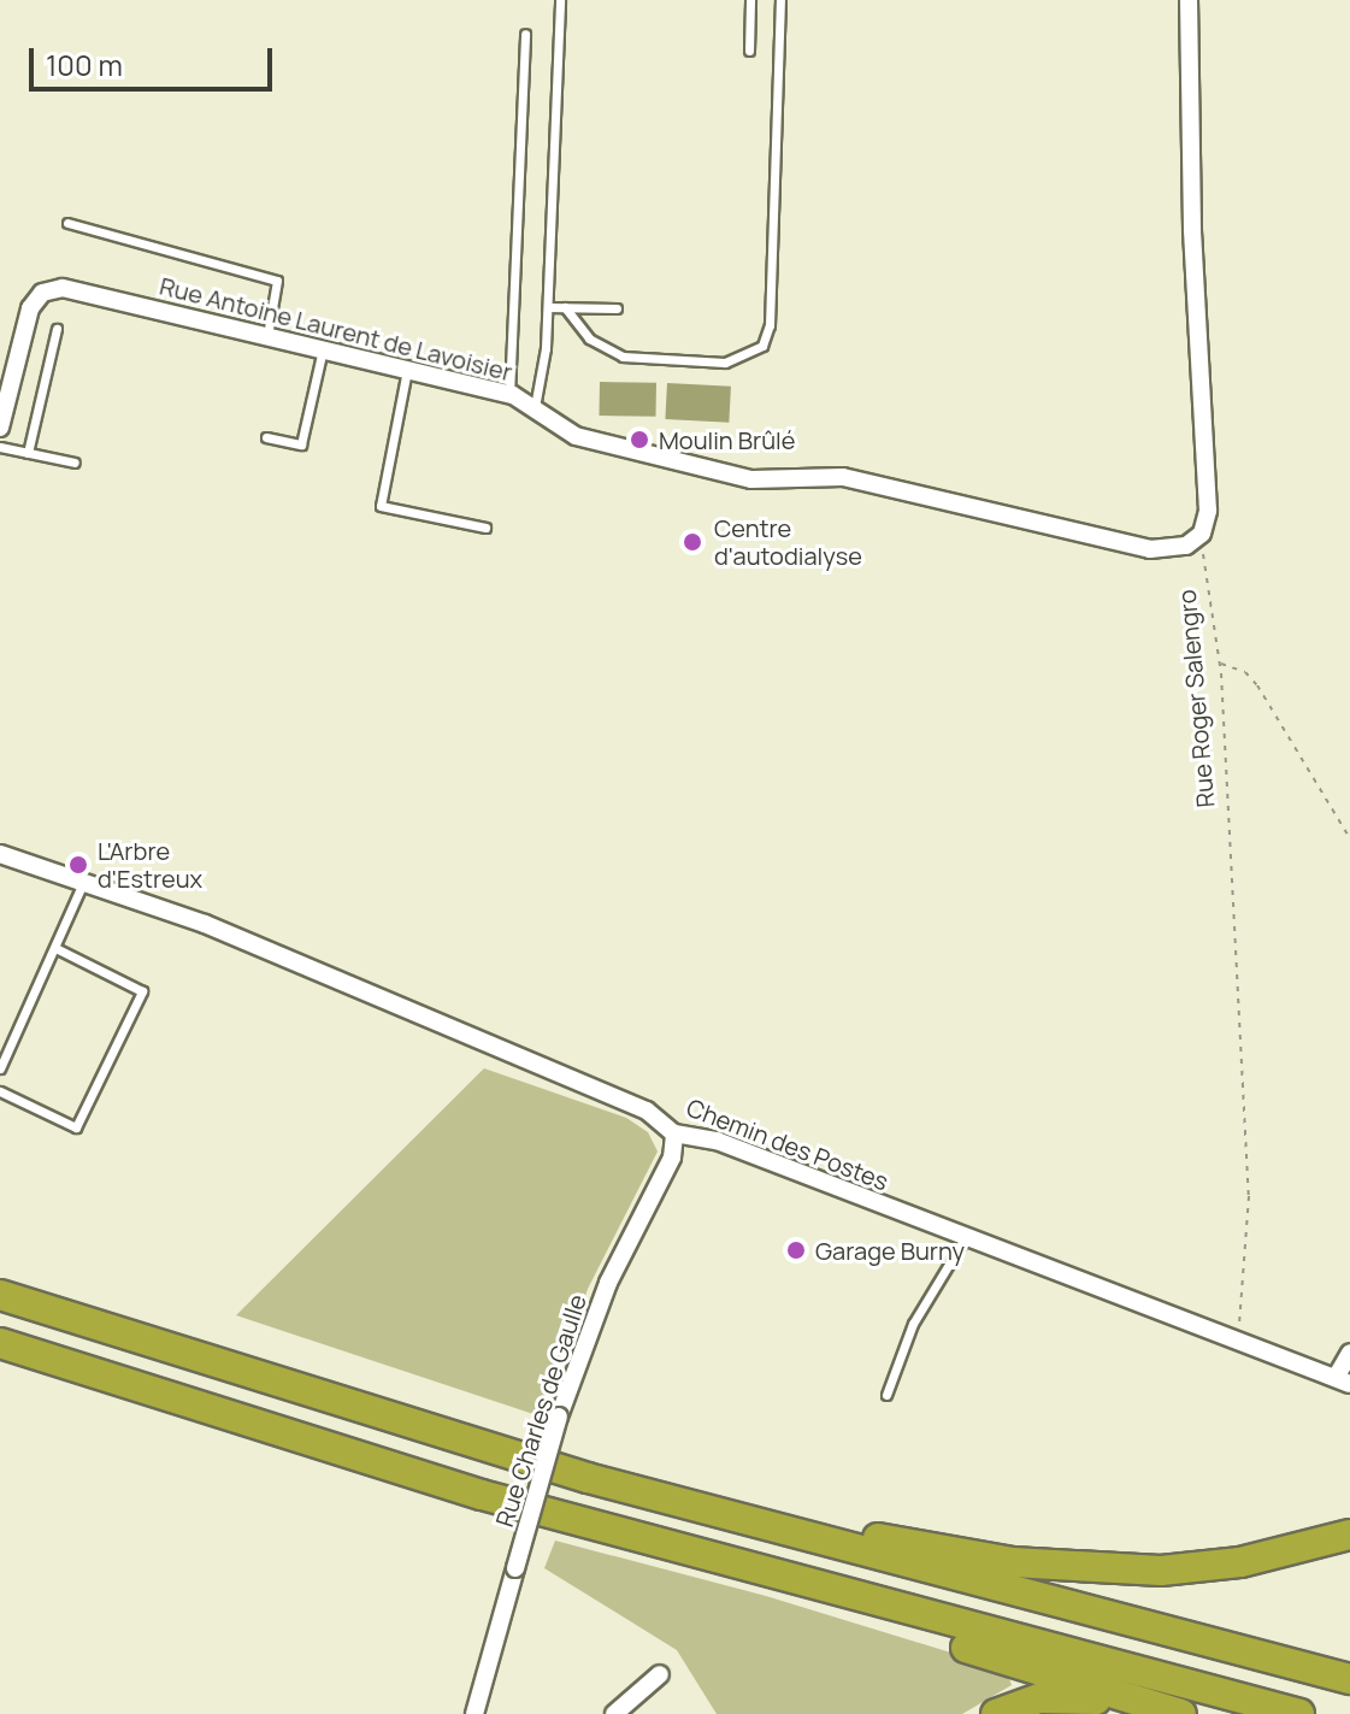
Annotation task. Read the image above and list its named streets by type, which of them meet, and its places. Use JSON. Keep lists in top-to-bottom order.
{
  "streets": {
    "street": ["Rue Antoine Laurent de Lavoisier", "Chemin des Postes", "Rue Charles de Gaulle"],
    "path": ["Rue Roger Salengro"]
  },
  "crossings": [
    ["Rue Antoine Laurent de Lavoisier", "Rue Roger Salengro"],
    ["Rue Roger Salengro", "Chemin des Postes"],
    ["Chemin des Postes", "Rue Charles de Gaulle"]
  ],
  "places": [
    "Moulin Brûlé",
    "Centre d'autodialyse",
    "L'Arbre d'Estreux",
    "Garage Burny"
  ],
  "scale_bar": "100 m"
}
